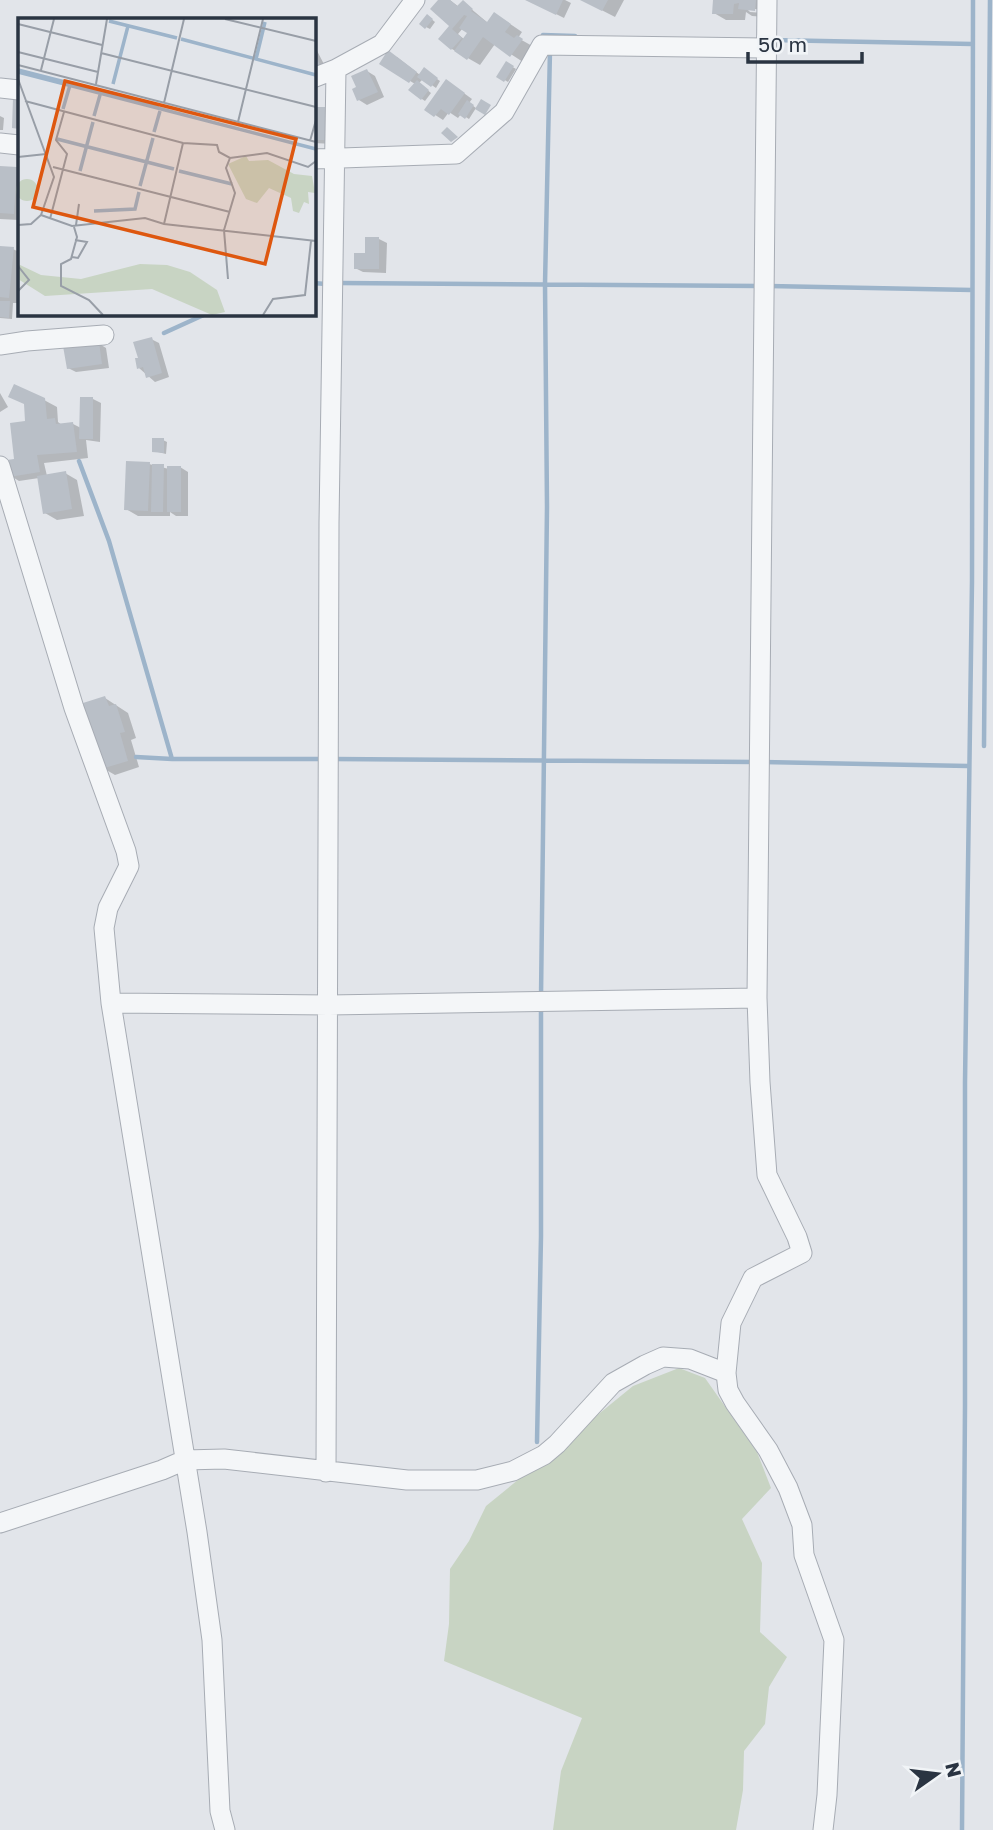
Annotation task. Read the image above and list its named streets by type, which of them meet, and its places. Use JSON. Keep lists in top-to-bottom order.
{
  "scale_bar": "50 m",
  "north": "right"
}
